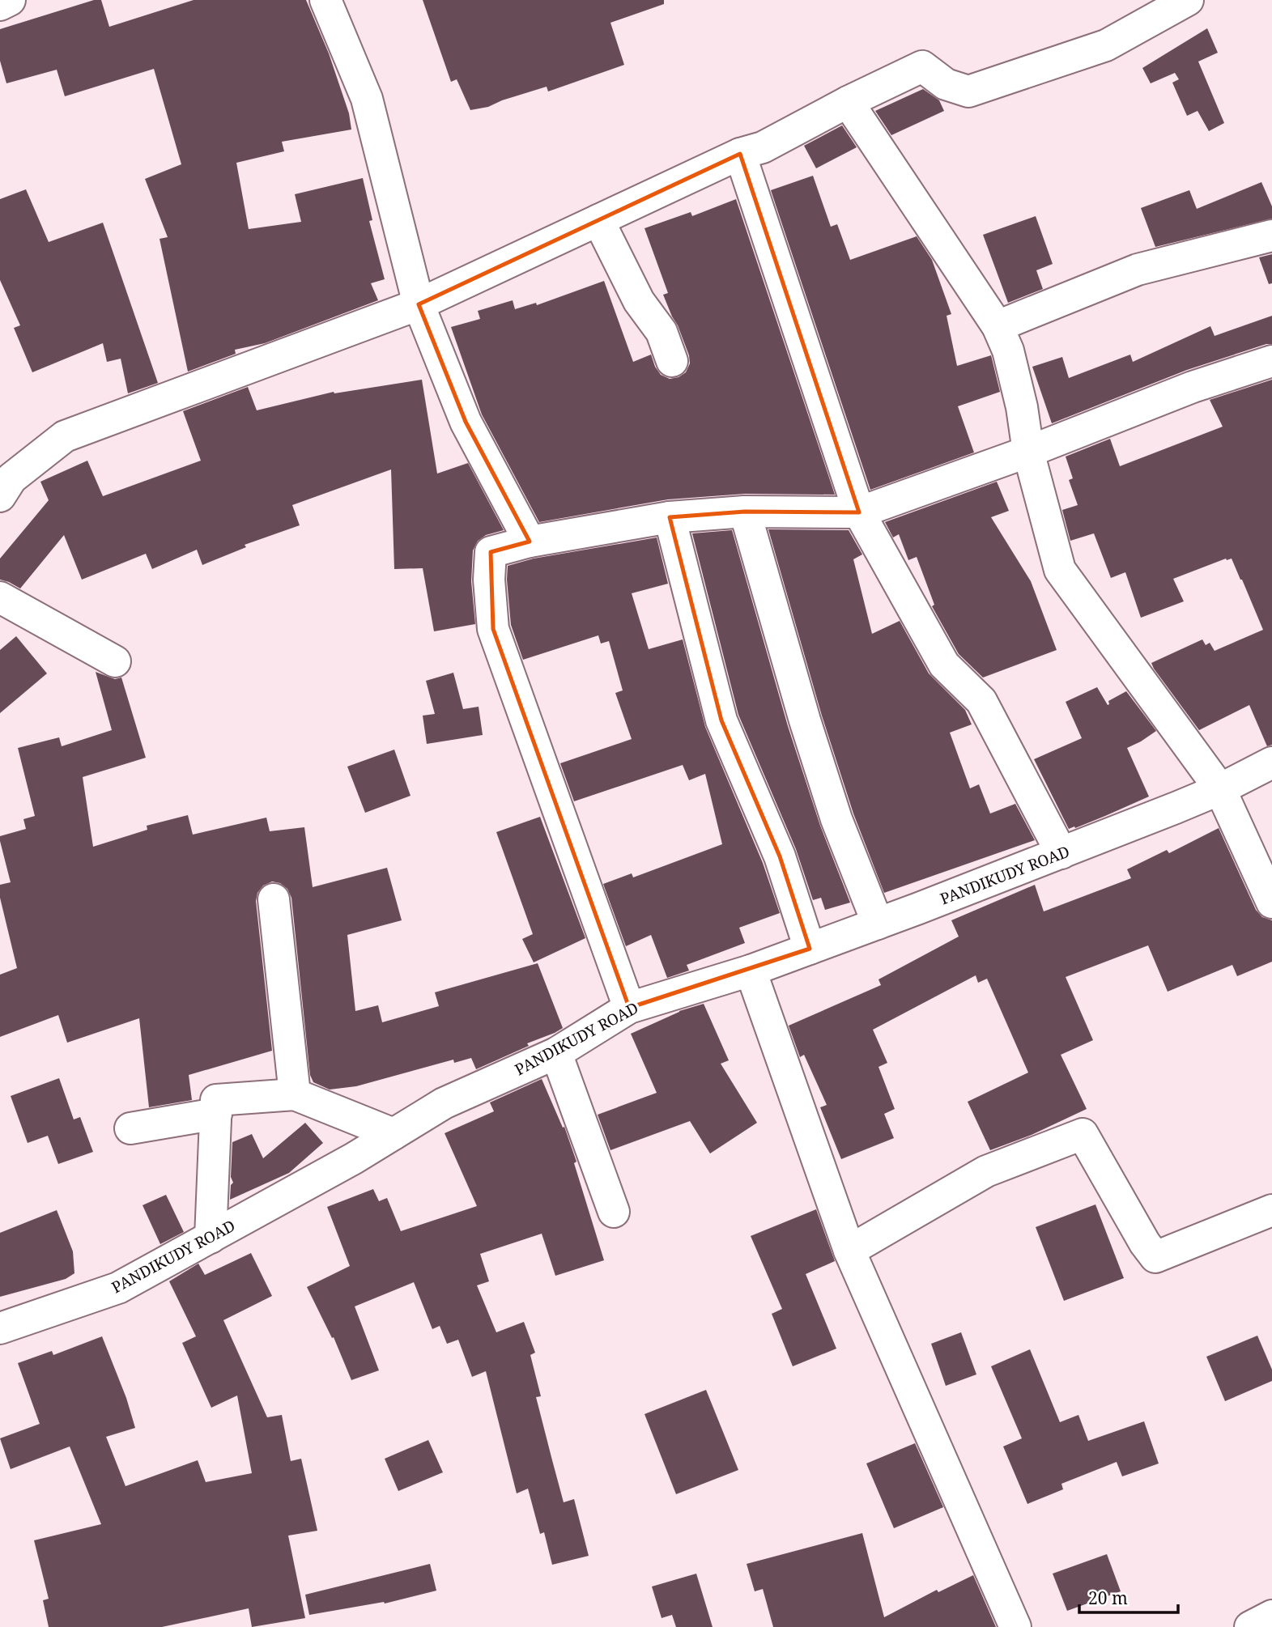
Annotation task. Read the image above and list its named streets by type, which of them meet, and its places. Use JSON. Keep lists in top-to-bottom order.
{
  "streets": {
    "street": ["PANDIKUDY ROAD"]
  },
  "scale_bar": "20 m"
}
